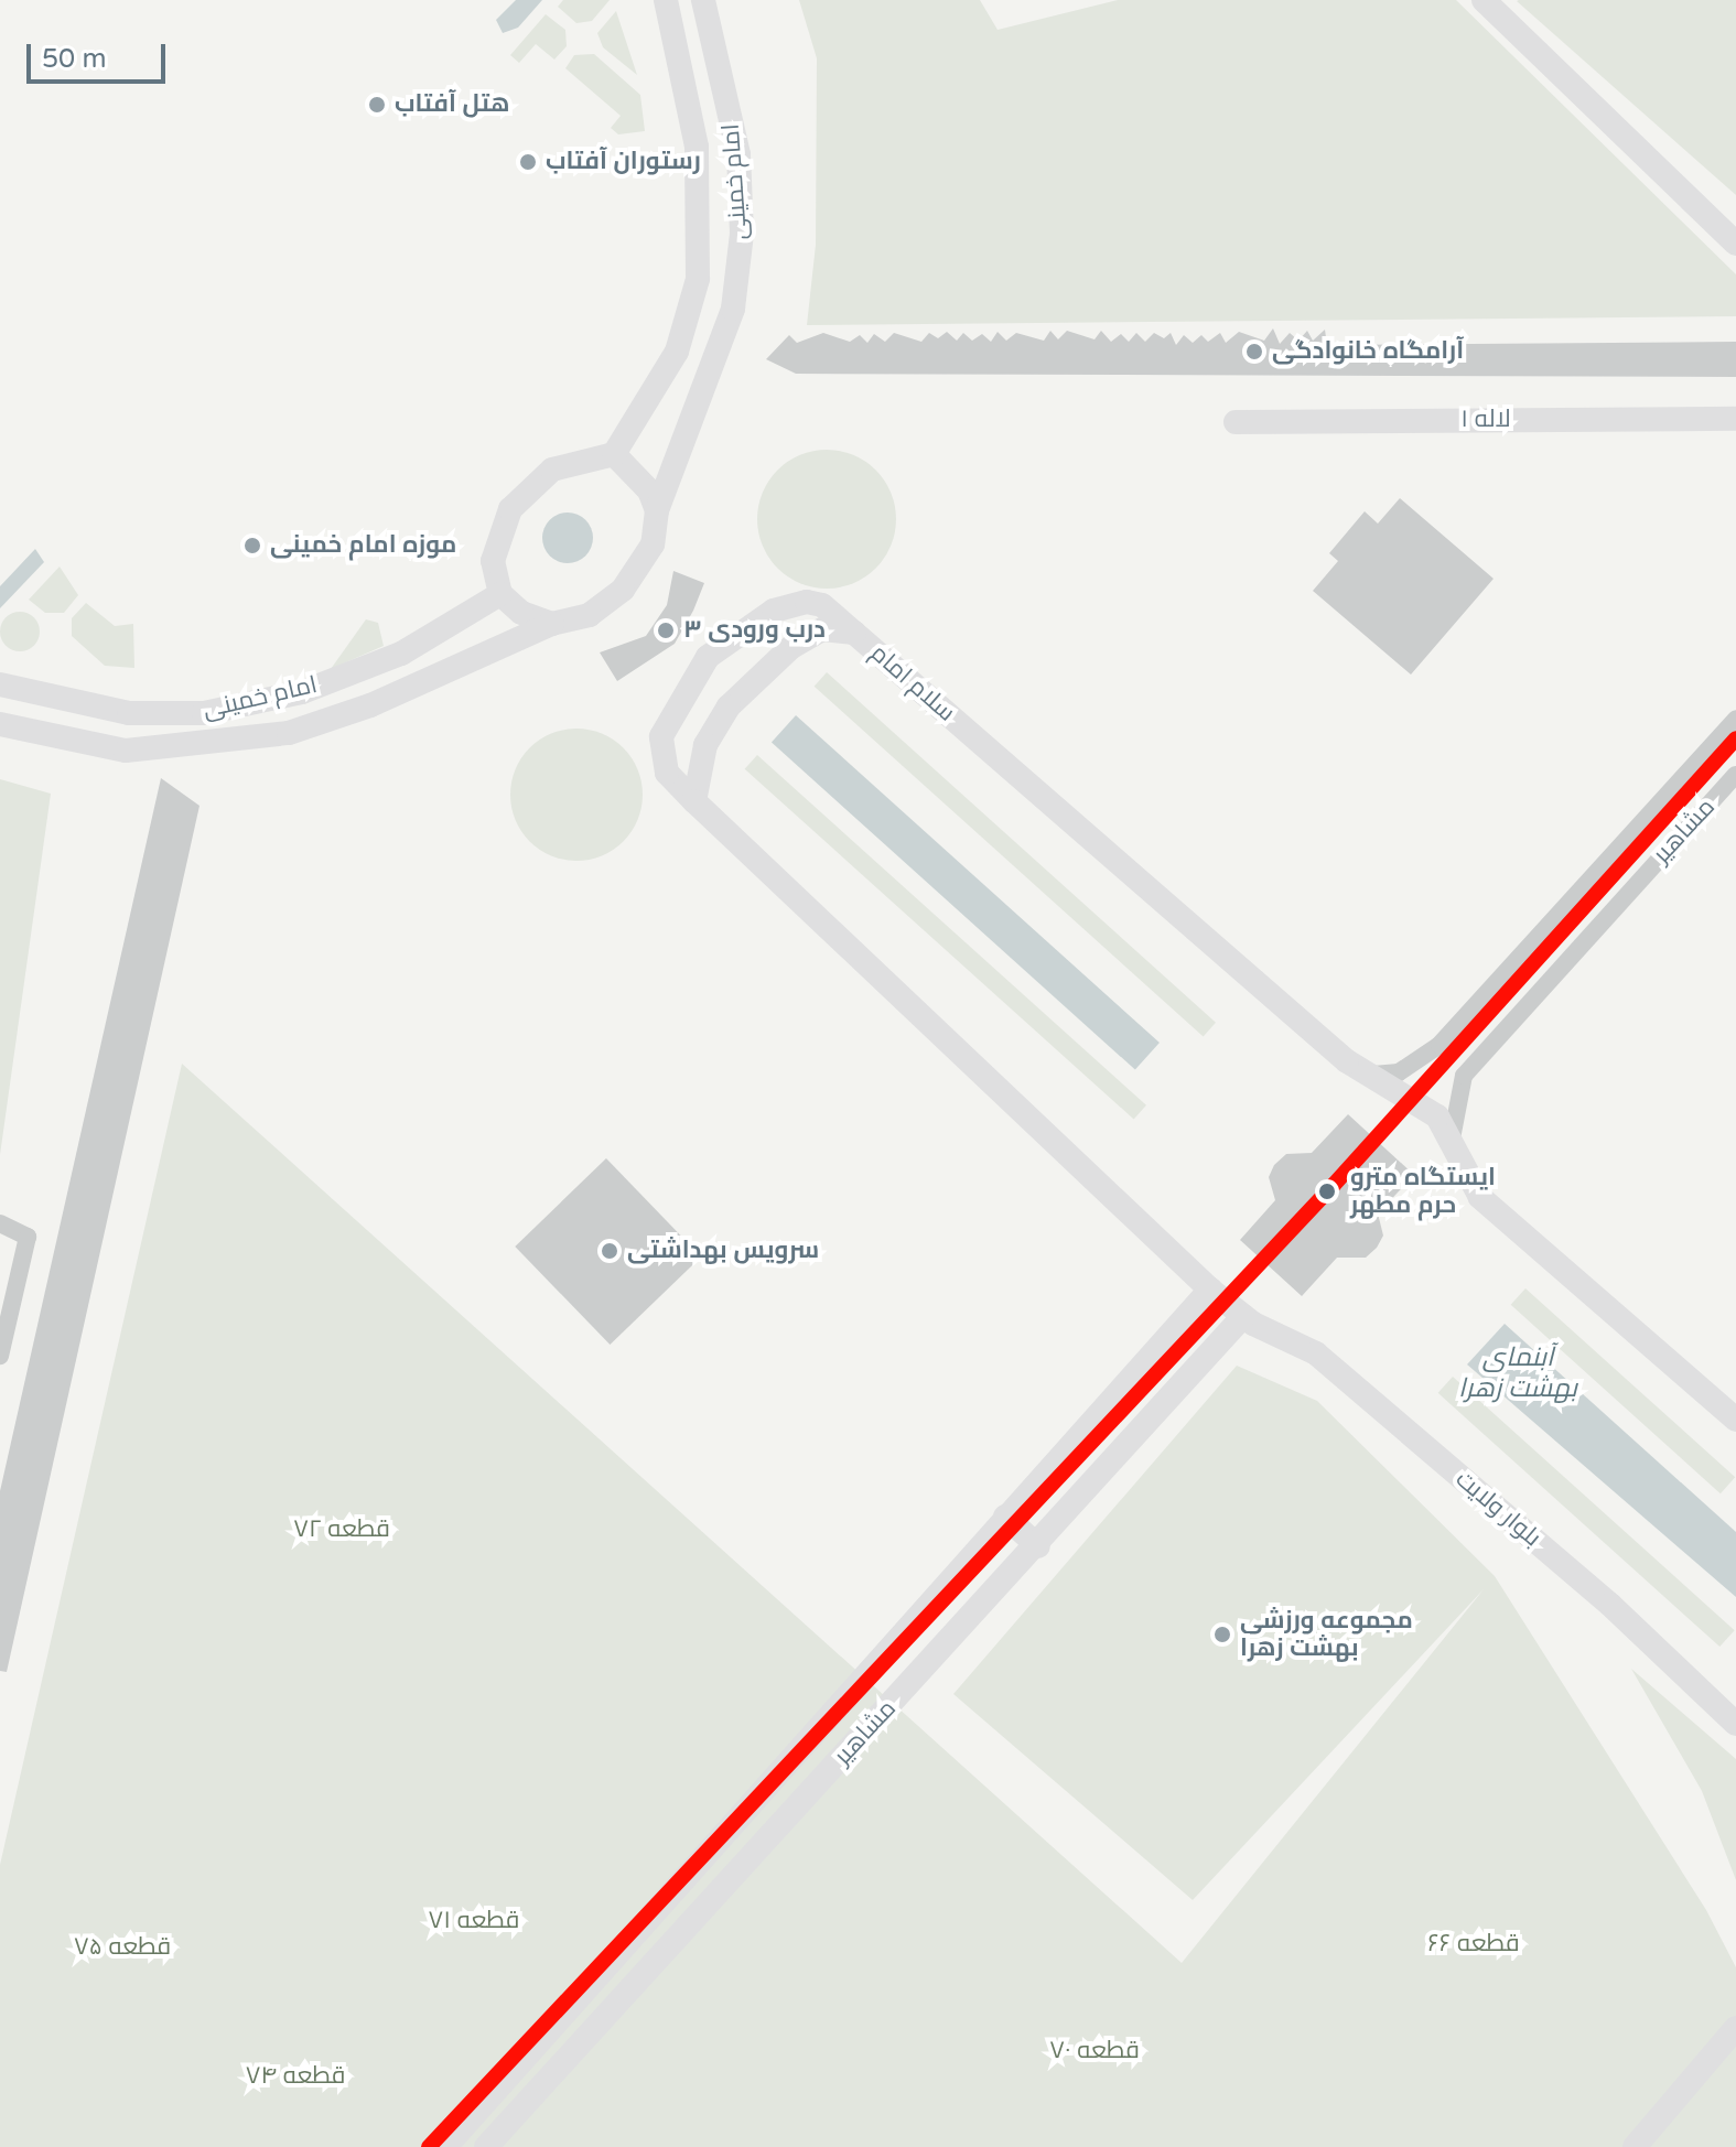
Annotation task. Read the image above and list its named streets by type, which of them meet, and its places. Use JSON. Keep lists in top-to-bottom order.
{
  "streets": {
    "street": [
      "امام خمینی",
      "لاله ۱",
      "سلام امام",
      "مشاهیر",
      "بلوار ولایت"
    ]
  },
  "crossings": [
    ["سلام امام", "مشاهیر"],
    ["مشاهیر", "بلوار ولایت"]
  ],
  "water": ["آبنمای بهشت زهرا"],
  "parks": [
    "قطعه ۷۲",
    "قطعه ۷۱",
    "قطعه ۶۶",
    "قطعه ۷۵",
    "قطعه ۷۰",
    "قطعه ۷۴"
  ],
  "places": [
    "هتل آفتاب",
    "رستوران آفتاب",
    "آرامگاه خانوادگی",
    "موزه امام خمینی",
    "درب ورودی ۳",
    "ایستگاه مترو حرم مطهر",
    "سرویس بهداشتی",
    "مجموعه ورزشی بهشت زهرا"
  ],
  "scale_bar": "50 m"
}
